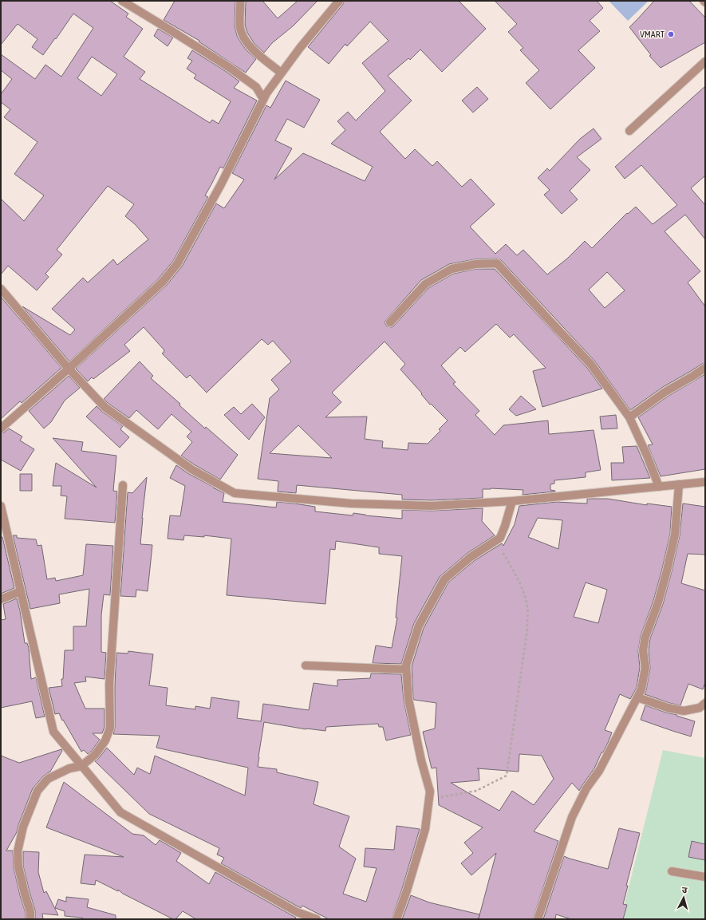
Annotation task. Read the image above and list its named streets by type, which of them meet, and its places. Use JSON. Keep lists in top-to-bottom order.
{
  "places": ["VMART"],
  "north": "top"
}
